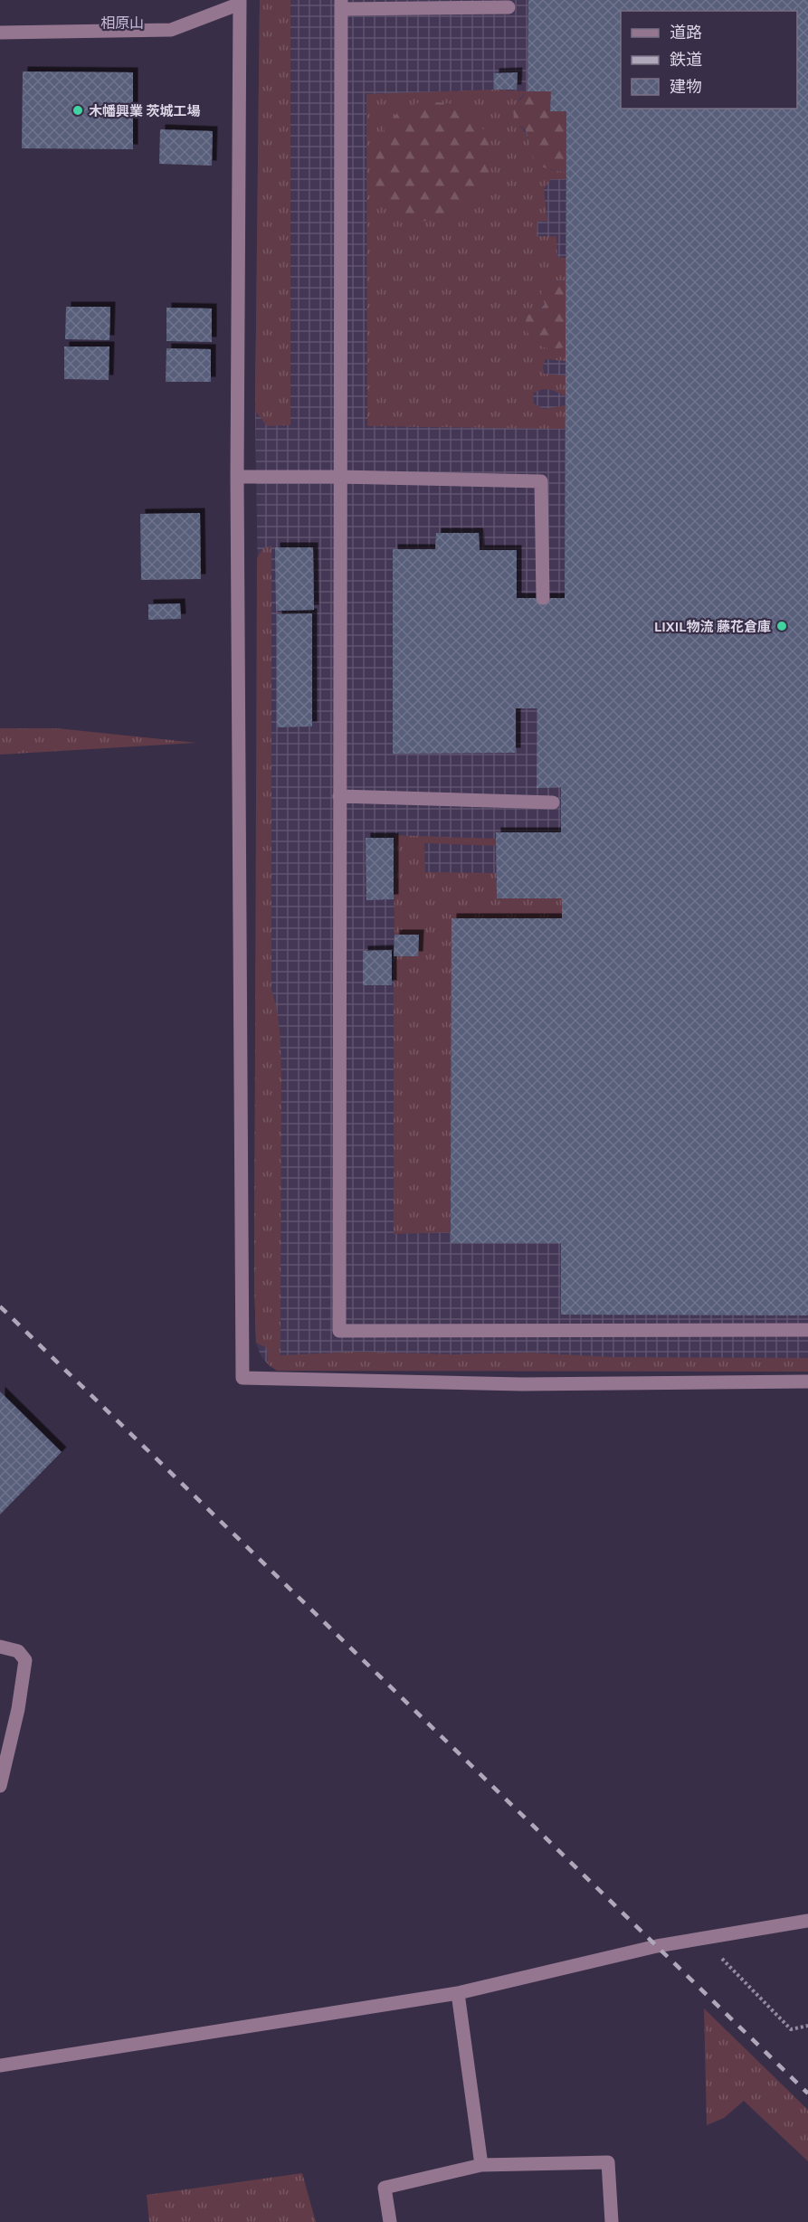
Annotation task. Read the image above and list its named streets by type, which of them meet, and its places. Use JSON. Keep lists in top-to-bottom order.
{
  "districts": ["相原山"],
  "places": ["木幡興業 茨城工場", "LIXIL物流 藤花倉庫"],
  "legend": ["道路", "鉄道", "建物"]
}
